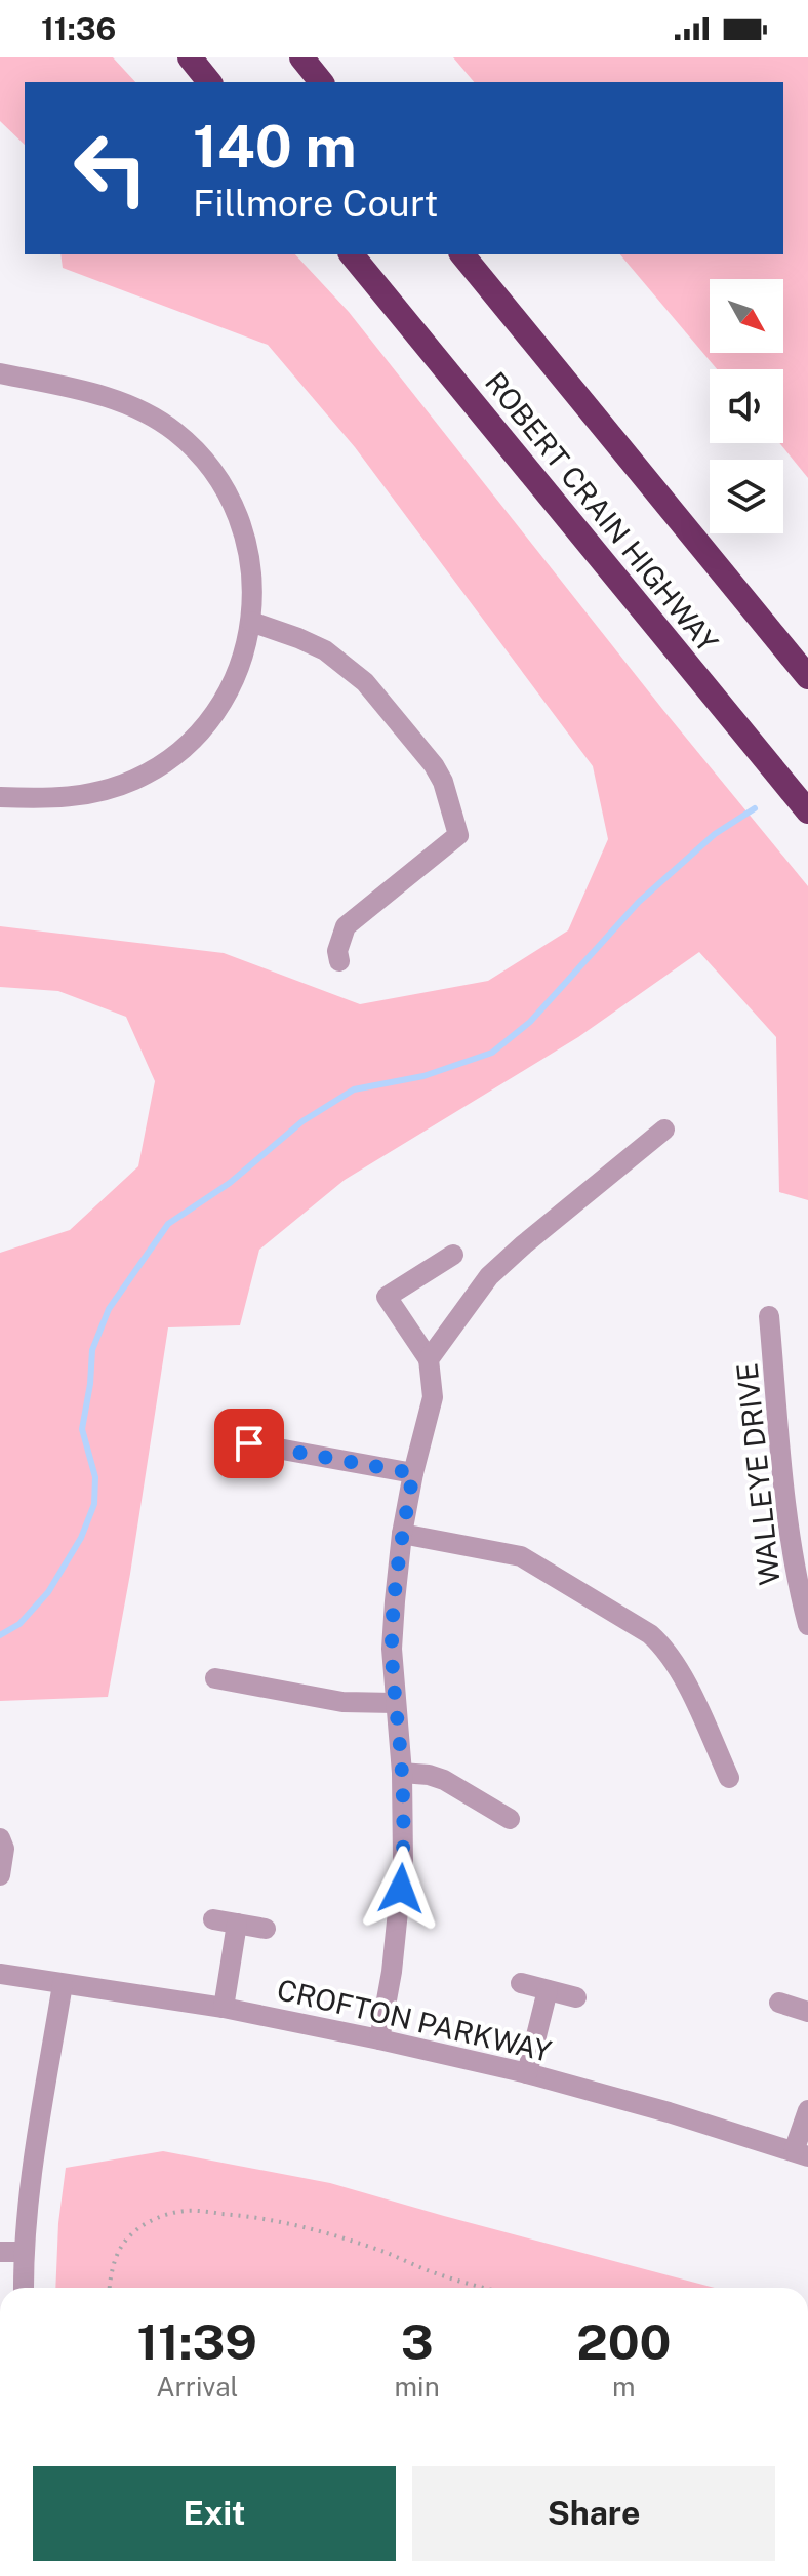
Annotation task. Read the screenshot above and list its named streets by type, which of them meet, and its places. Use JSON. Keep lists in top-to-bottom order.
{
  "streets": {
    "highway": ["ROBERT CRAIN HIGHWAY"],
    "street": ["WALLEYE DRIVE", "CROFTON PARKWAY"]
  },
  "north": "bottom right",
  "page": {
    "status": "11:36",
    "turn": ["140 m", "Fillmore Court"],
    "eta": [
      "11:39",
      "Arrival",
      "3",
      "min",
      "200",
      "m"
    ],
    "buttons": ["Exit", "Share"]
  }
}
